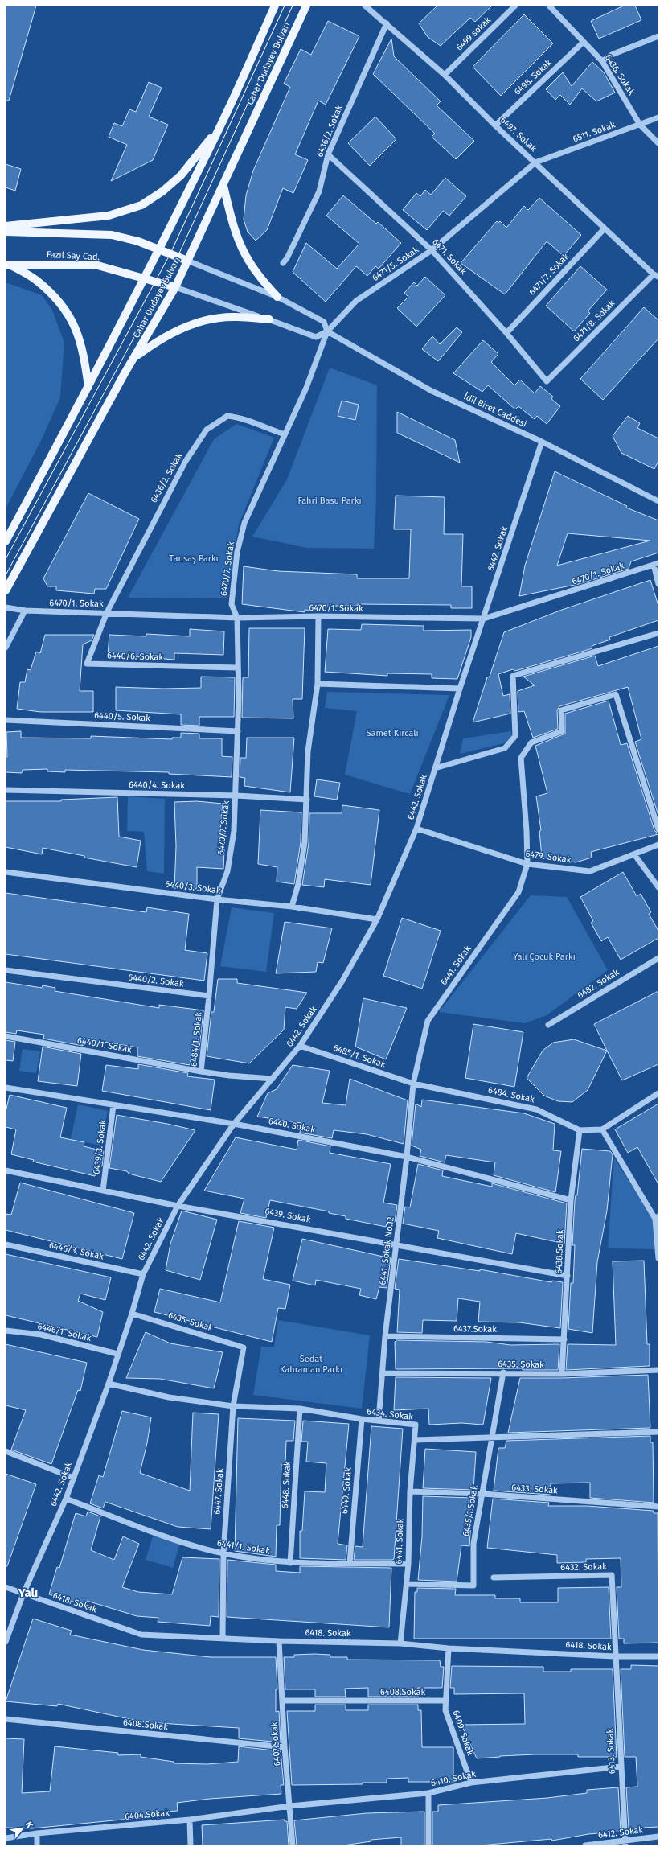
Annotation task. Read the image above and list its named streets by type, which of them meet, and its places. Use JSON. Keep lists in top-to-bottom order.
{
  "streets": {
    "main road": ["Cahar Dudayev Bulvarı", "Fazıl Say Cad."],
    "street": [
      "6499 sokak",
      "6436. Sokak",
      "6498. Sokak",
      "6436/2. Sokak",
      "6511. Sokak",
      "6497. Sokak",
      "6471. Sokak",
      "6471/5. Sokak",
      "6471/7. Sokak",
      "6471/8. Sokak",
      "İdil Biret Caddesi",
      "6442. Sokak",
      "6470/7. Sokak",
      "6470/1. Sokak",
      "6440/6. Sokak",
      "6440/5. Sokak",
      "6440/4. Sokak",
      "6479. Sokak",
      "6440/3. Sokak",
      "6441. Sokak",
      "6440/2. Sokak",
      "6482. Sokak",
      "6484/1. Sokak",
      "6440/1. Sokak",
      "6485/1. Sokak",
      "6484. Sokak",
      "6440. Sokak",
      "6439/3. Sokak",
      "6439. Sokak",
      "6446/3. Sokak",
      "6441. Sokak No.12",
      "6438.Sokak",
      "6435. Sokak",
      "6437.Sokak",
      "6446/1. Sokak",
      "6434. Sokak",
      "6448. Sokak",
      "6433. Sokak",
      "6449. Sokak",
      "6447. Sokak",
      "6435/1.Sokak",
      "6441/1. Sokak",
      "6432. Sokak",
      "6418. Sokak",
      "6408.Sokak",
      "6409. Sokak",
      "6407.Sokak",
      "6413. Sokak",
      "6410. Sokak",
      "6404.Sokak",
      "6412. Sokak"
    ]
  },
  "crossings": [
    ["6499 sokak", "6497. Sokak"],
    ["Cahar Dudayev Bulvarı", "Fazıl Say Cad."],
    ["6436. Sokak", "6498. Sokak"],
    ["6436. Sokak", "6511. Sokak"],
    ["6498. Sokak", "6497. Sokak"],
    ["6436/2. Sokak", "6497. Sokak"],
    ["6436/2. Sokak", "6471. Sokak"],
    ["6436/2. Sokak", "6470/7. Sokak"],
    ["6436/2. Sokak", "6470/1. Sokak"],
    ["6436/2. Sokak", "6440/6. Sokak"],
    ["6511. Sokak", "6497. Sokak"],
    ["6511. Sokak", "6471/5. Sokak"],
    ["6497. Sokak", "6471/5. Sokak"],
    ["6497. Sokak", "6471/7. Sokak"],
    ["6497. Sokak", "6471/8. Sokak"],
    ["6471. Sokak", "6471/5. Sokak"],
    ["6471. Sokak", "6471/7. Sokak"],
    ["6471. Sokak", "6471/8. Sokak"],
    ["6471/5. Sokak", "İdil Biret Caddesi"],
    ["6471/5. Sokak", "6470/7. Sokak"],
    ["İdil Biret Caddesi", "6442. Sokak"],
    ["İdil Biret Caddesi", "6470/7. Sokak"],
    ["6442. Sokak", "6470/1. Sokak"],
    ["6442. Sokak", "6479. Sokak"],
    ["6442. Sokak", "6440/3. Sokak"],
    ["6442. Sokak", "6484/1. Sokak"],
    ["6442. Sokak", "6485/1. Sokak"],
    ["6442. Sokak", "6440. Sokak"],
    ["6442. Sokak", "6439. Sokak"],
    ["6442. Sokak", "6446/3. Sokak"],
    ["6442. Sokak", "6435. Sokak"],
    ["6442. Sokak", "6446/1. Sokak"],
    ["6442. Sokak", "6434. Sokak"],
    ["6442. Sokak", "6441/1. Sokak"],
    ["6442. Sokak", "6418. Sokak"],
    ["6470/7. Sokak", "6470/1. Sokak"],
    ["6470/7. Sokak", "6440/6. Sokak"],
    ["6470/7. Sokak", "6440/5. Sokak"],
    ["6470/7. Sokak", "6440/4. Sokak"],
    ["6470/7. Sokak", "6440/3. Sokak"],
    ["6470/1. Sokak", "6440/6. Sokak"],
    ["6479. Sokak", "6441. Sokak"],
    ["6441. Sokak", "6485/1. Sokak"],
    ["6441. Sokak", "6484. Sokak"],
    ["6441. Sokak", "6441. Sokak No.12"],
    ["6441. Sokak", "6434. Sokak"],
    ["6441. Sokak", "6433. Sokak"],
    ["6441. Sokak", "6435/1.Sokak"],
    ["6441. Sokak", "6441/1. Sokak"],
    ["6441. Sokak", "6418. Sokak"],
    ["6440/2. Sokak", "6484/1. Sokak"],
    ["6484/1. Sokak", "6440/1. Sokak"],
    ["6485/1. Sokak", "6484. Sokak"],
    ["6485/1. Sokak", "6441. Sokak No.12"],
    ["6484. Sokak", "6441. Sokak No.12"],
    ["6484. Sokak", "6438.Sokak"],
    ["6440. Sokak", "6439/3. Sokak"],
    ["6440. Sokak", "6441. Sokak No.12"],
    ["6440. Sokak", "6438.Sokak"],
    ["6439/3. Sokak", "6439. Sokak"],
    ["6439. Sokak", "6441. Sokak No.12"],
    ["6439. Sokak", "6438.Sokak"],
    ["6441. Sokak No.12", "6435. Sokak"],
    ["6441. Sokak No.12", "6437.Sokak"],
    ["6441. Sokak No.12", "6434. Sokak"],
    ["6438.Sokak", "6435. Sokak"],
    ["6438.Sokak", "6437.Sokak"],
    ["6435. Sokak", "6447. Sokak"],
    ["6435. Sokak", "6435/1.Sokak"],
    ["6434. Sokak", "6448. Sokak"],
    ["6434. Sokak", "6449. Sokak"],
    ["6434. Sokak", "6447. Sokak"],
    ["6448. Sokak", "6441/1. Sokak"],
    ["6433. Sokak", "6435/1.Sokak"],
    ["6449. Sokak", "6441/1. Sokak"],
    ["6447. Sokak", "6441/1. Sokak"],
    ["6447. Sokak", "6418. Sokak"],
    ["6432. Sokak", "6418. Sokak"],
    ["6432. Sokak", "6413. Sokak"],
    ["6418. Sokak", "6409. Sokak"],
    ["6418. Sokak", "6407.Sokak"],
    ["6418. Sokak", "6413. Sokak"],
    ["6408.Sokak", "6409. Sokak"],
    ["6408.Sokak", "6407.Sokak"],
    ["6409. Sokak", "6410. Sokak"],
    ["6407.Sokak", "6410. Sokak"],
    ["6407.Sokak", "6404.Sokak"],
    ["6413. Sokak", "6410. Sokak"],
    ["6413. Sokak", "6412. Sokak"],
    ["6410. Sokak", "6404.Sokak"]
  ],
  "districts": ["Yalı"],
  "parks": [
    "Fahri Basu Parkı",
    "Tansaş Parkı",
    "Samet Kırcalı",
    "Yalı Çocuk Parkı",
    "Sedat Kahraman Parkı"
  ],
  "north": "top right"
}
